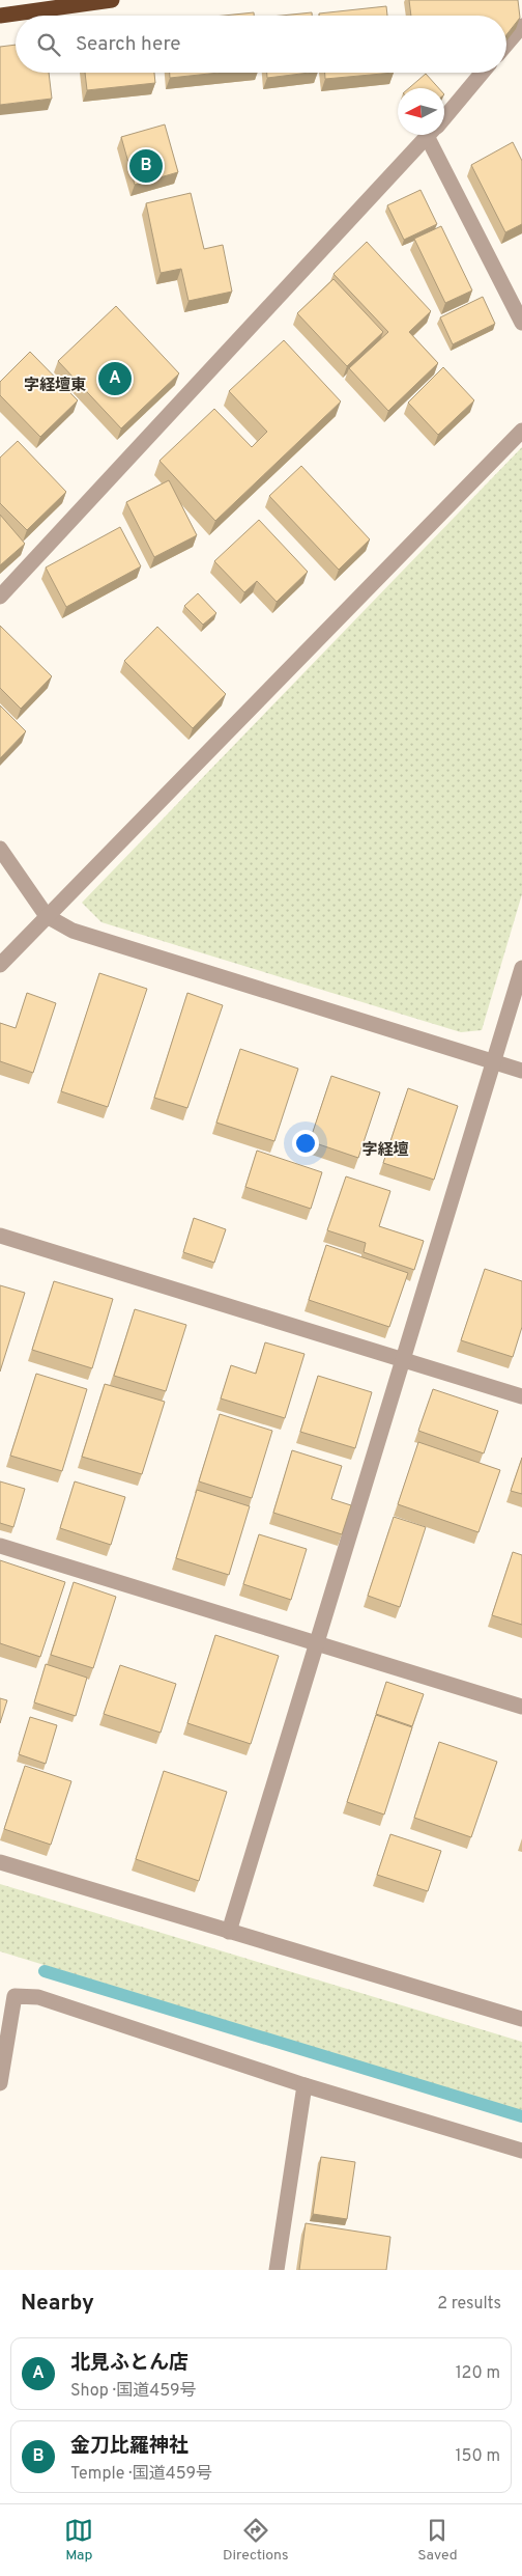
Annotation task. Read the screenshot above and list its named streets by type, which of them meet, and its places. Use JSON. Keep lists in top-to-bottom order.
{
  "districts": ["字経壇東", "字経壇"],
  "north": "left",
  "page": {
    "search": "Search here",
    "pins": ["B", "A"],
    "heading": ["Nearby", "2 results"],
    "list": [
      {
        "mark": "A",
        "name": "北見ふとん店",
        "note": "Shop · 国道459号",
        "value": "120 m"
      },
      {
        "mark": "B",
        "name": "金刀比羅神社",
        "note": "Temple · 国道459号",
        "value": "150 m"
      }
    ],
    "nav": ["Map", "Directions", "Saved"]
  }
}
